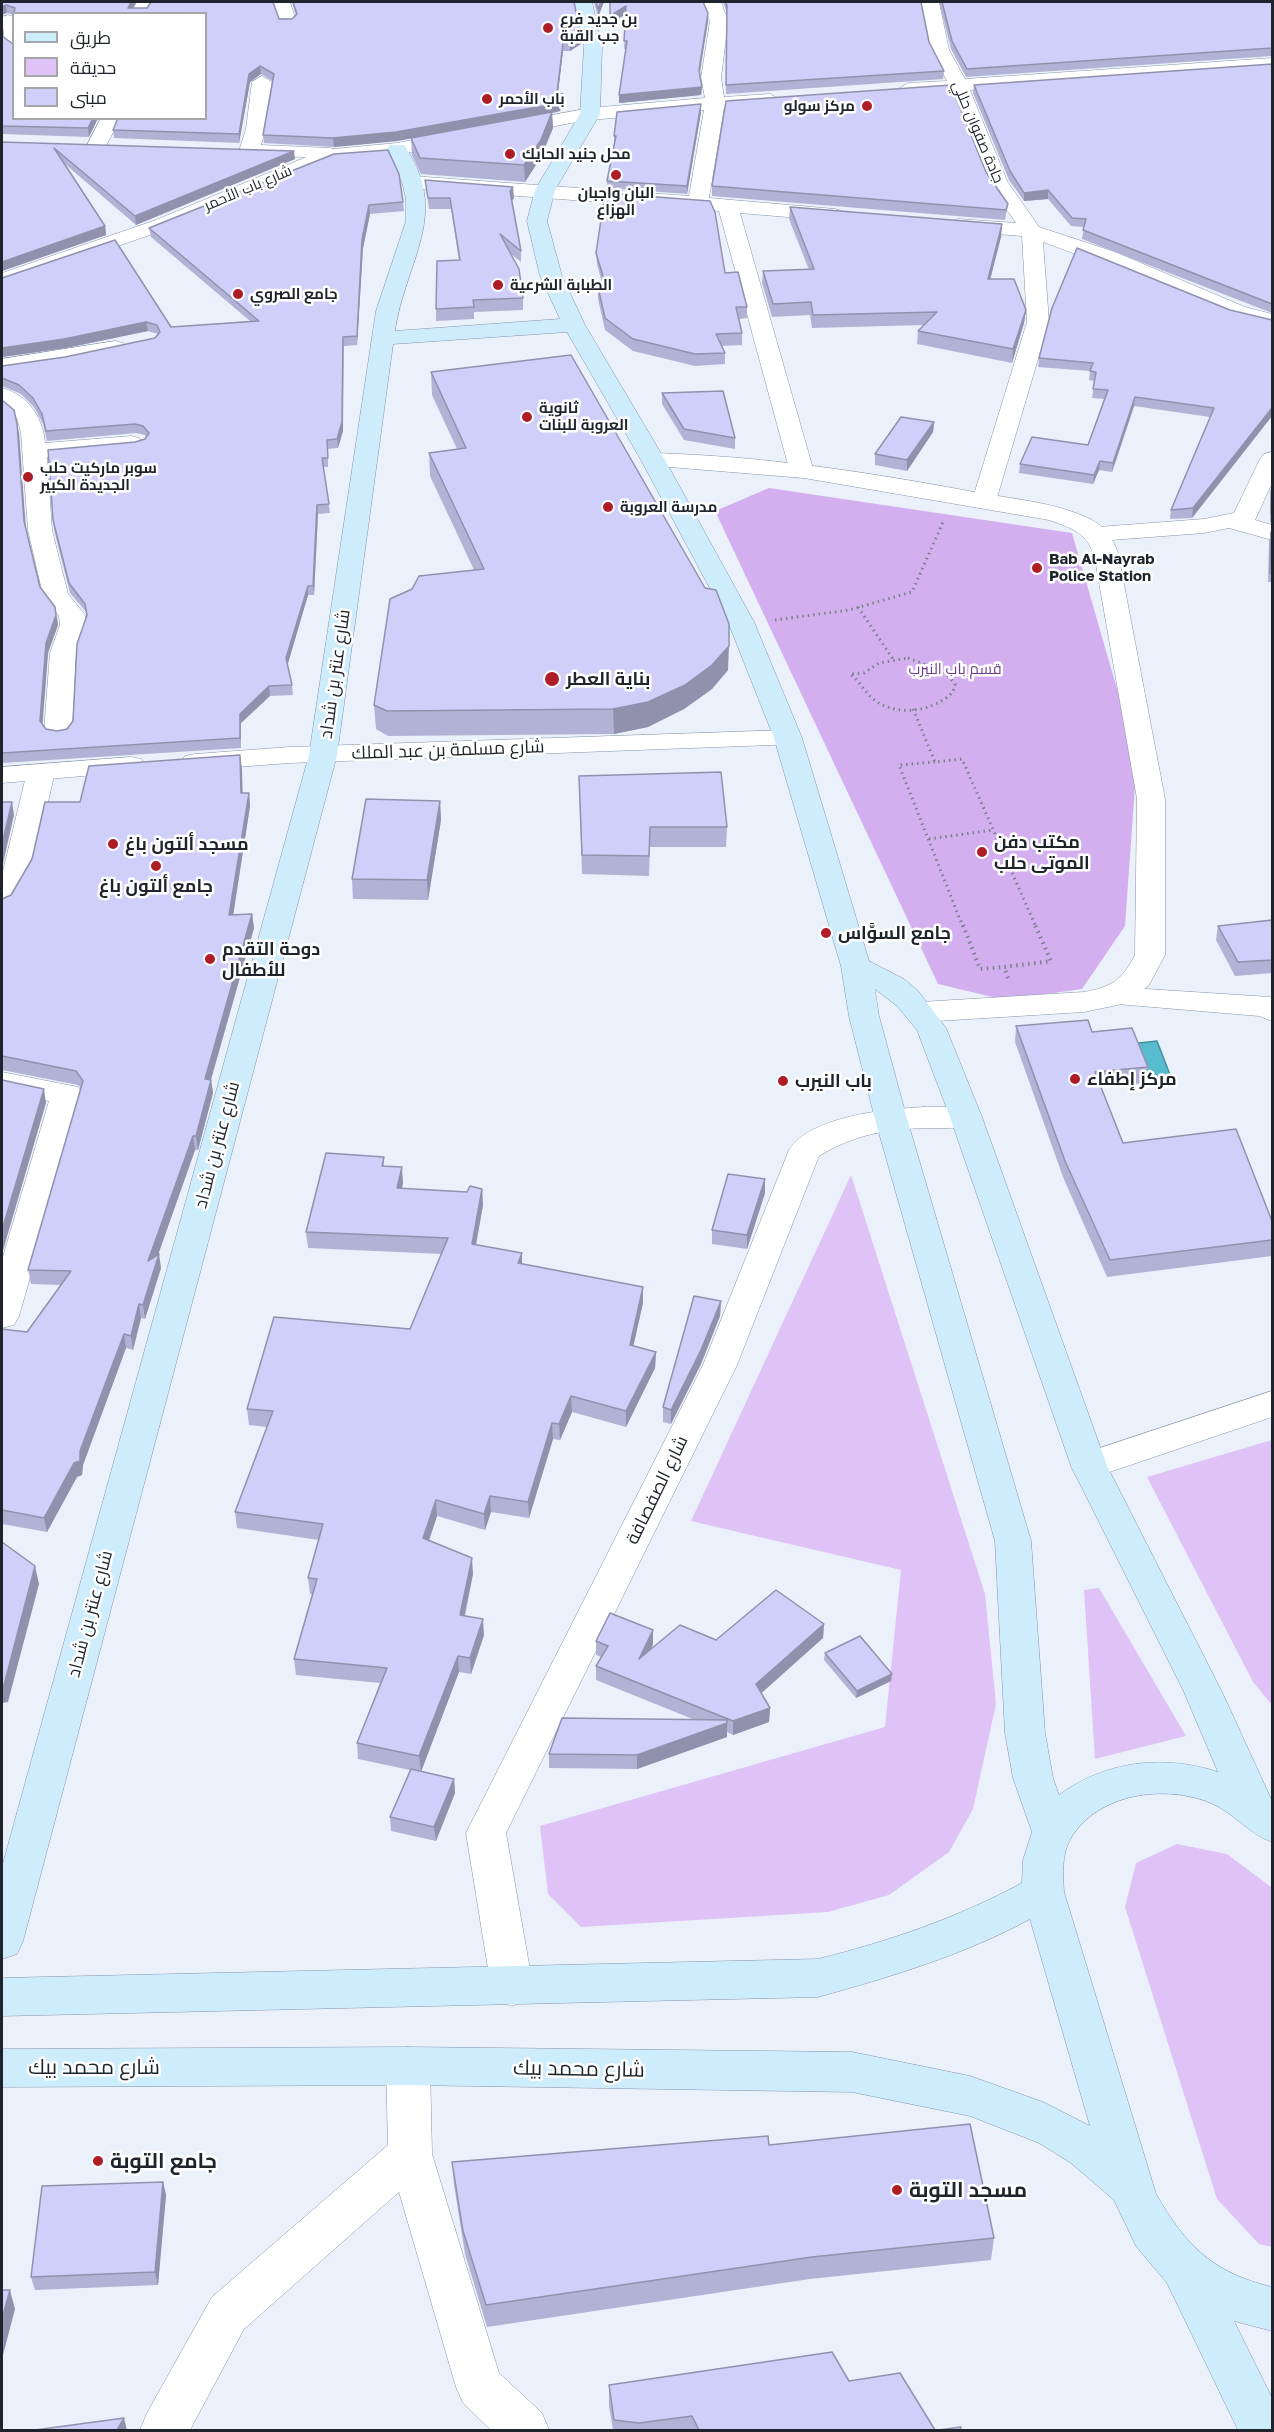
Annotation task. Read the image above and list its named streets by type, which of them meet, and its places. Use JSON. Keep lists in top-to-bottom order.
{
  "streets": {
    "main road": ["شارع عنتر بن شداد", "شارع محمد بيك"],
    "street": [
      "جادة صفوان حللي",
      "شارع باب الأحمر",
      "شارع مسلمة بن عبد الملك",
      "شارع الصفصافة"
    ]
  },
  "crossings": [
    ["شارع باب الأحمر", "شارع عنتر بن شداد"],
    ["شارع عنتر بن شداد", "شارع مسلمة بن عبد الملك"]
  ],
  "parks": ["قسم باب النيرب"],
  "places": [
    "بن جديد فرع جب القبة",
    "باب الأحمر",
    "مركز سولو",
    "محل جنيد الحايك",
    "البان واجبان الهزاع",
    "الطبابة الشرعية",
    "جامع الصروي",
    "ثانوية العروبة للبنات",
    "سوبر ماركيت حلب الجديدة الكبير",
    "مدرسة العروبة",
    "Bab Al-Nayrab Police Station",
    "بناية العطر",
    "مسجد ألتون باغ",
    "مكتب دفن الموتى حلب",
    "جامع ألتون باغ",
    "جامع السوَّاس",
    "دوحة التقدم للأطفال",
    "مركز إطفاء",
    "باب النيرب",
    "جامع التوبة",
    "مسجد التوبة"
  ],
  "legend": ["طريق", "حديقة", "مبنى"]
}
